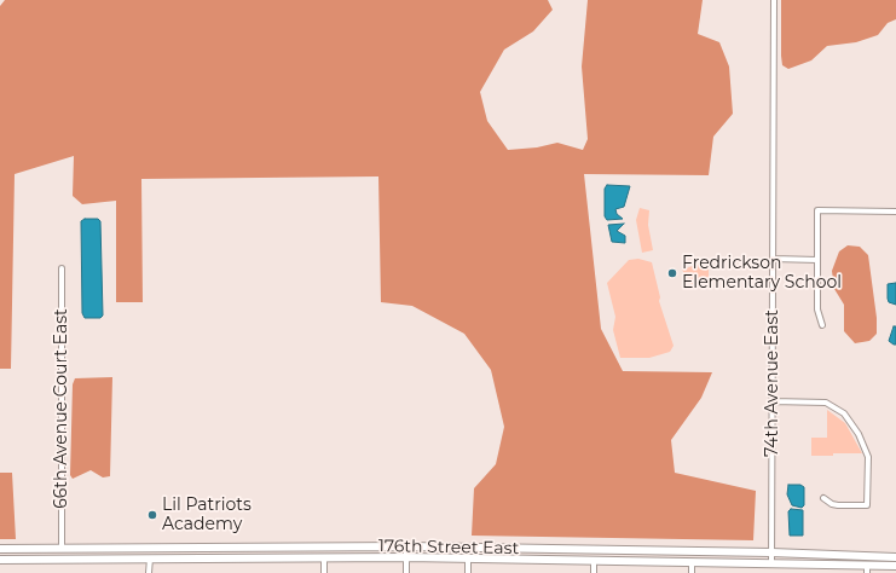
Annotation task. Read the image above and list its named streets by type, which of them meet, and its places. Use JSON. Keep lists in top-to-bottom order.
{
  "streets": {
    "main road": ["176th Street East"],
    "street": ["74th Avenue East", "66th Avenue Court East"]
  },
  "crossings": [
    ["74th Avenue East", "176th Street East"],
    ["66th Avenue Court East", "176th Street East"]
  ],
  "places": ["Fredrickson Elementary School", "Lil Patriots Academy"]
}
